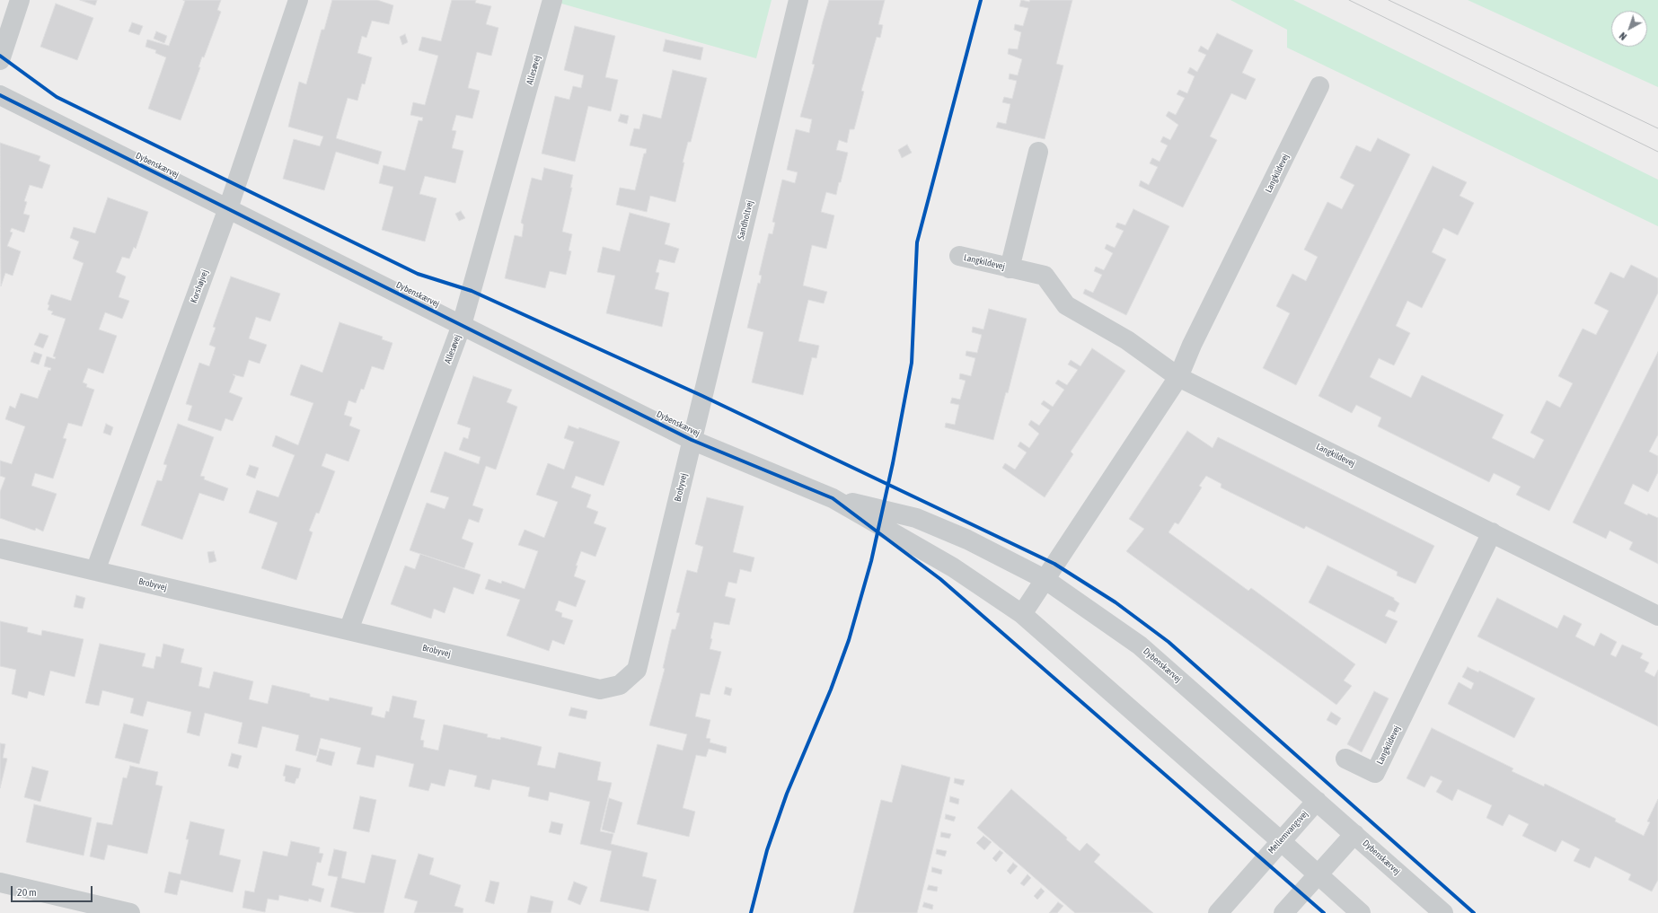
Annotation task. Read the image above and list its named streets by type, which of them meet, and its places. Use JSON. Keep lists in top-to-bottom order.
{
  "streets": {
    "street": [
      "Allesøvej",
      "Dybenskærvej",
      "Langkildevej",
      "Sandholtvej",
      "Korshøjvej",
      "Brobyvej",
      "Mellemvangsvej"
    ]
  },
  "crossings": [
    ["Allesøvej", "Dybenskærvej"],
    ["Allesøvej", "Brobyvej"],
    ["Dybenskærvej", "Langkildevej"],
    ["Dybenskærvej", "Sandholtvej"],
    ["Dybenskærvej", "Korshøjvej"],
    ["Dybenskærvej", "Brobyvej"],
    ["Dybenskærvej", "Mellemvangsvej"],
    ["Sandholtvej", "Brobyvej"],
    ["Korshøjvej", "Brobyvej"]
  ],
  "scale_bar": "20 m",
  "north": "bottom left"
}
